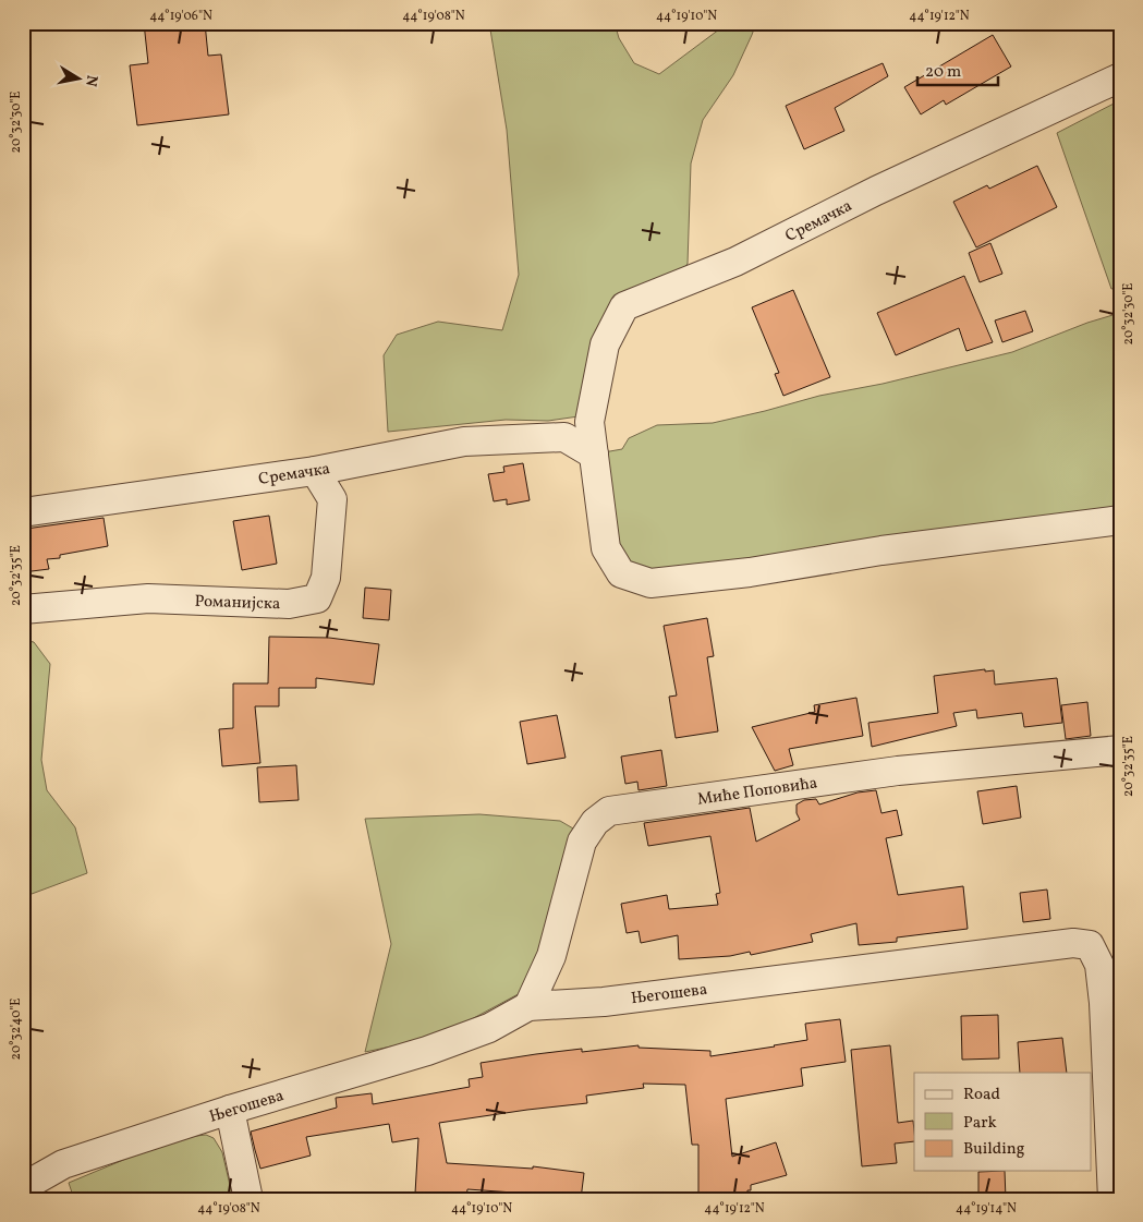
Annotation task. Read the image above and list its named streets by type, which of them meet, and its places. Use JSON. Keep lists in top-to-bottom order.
{
  "streets": {
    "street": [
      "Сремачка",
      "Романијска",
      "Миће Поповића",
      "Његошева"
    ]
  },
  "crossings": [
    ["Сремачка", "Романијска"],
    ["Миће Поповића", "Његошева"]
  ],
  "legend": ["Road", "Park", "Building"],
  "scale_bar": "20 m",
  "north": "right",
  "coordinates": [
    "44°19'06\"N",
    "44°19'08\"N",
    "44°19'10\"N",
    "44°19'12\"N",
    "20°32'30\"E",
    "20°32'35\"E",
    "20°32'40\"E",
    "44°19'14\"N"
  ]
}
